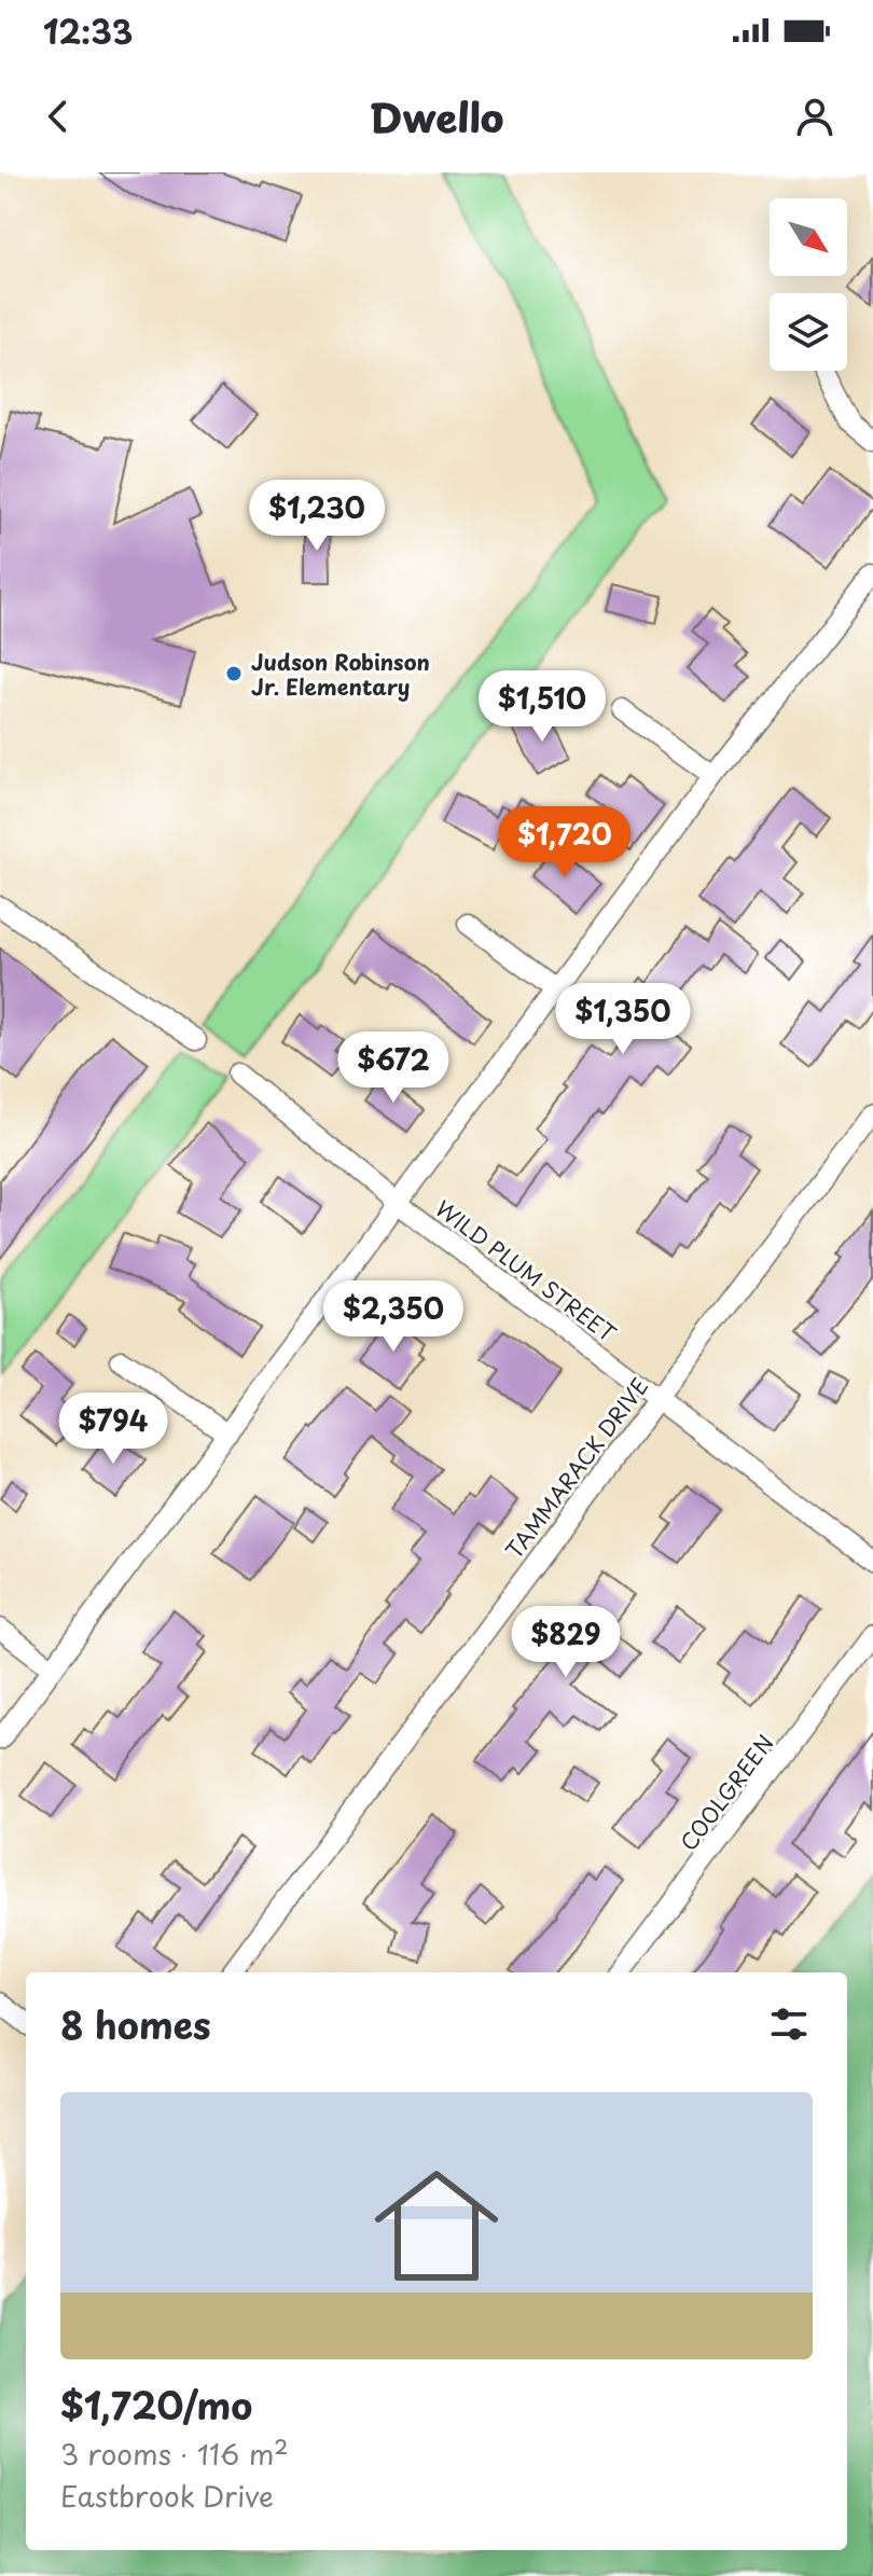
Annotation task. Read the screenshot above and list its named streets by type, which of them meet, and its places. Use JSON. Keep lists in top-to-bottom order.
{
  "streets": {
    "street": ["WILD PLUM STREET", "TAMMARACK DRIVE", "COOLGREEN"]
  },
  "crossings": [
    ["WILD PLUM STREET", "TAMMARACK DRIVE"]
  ],
  "places": ["Judson Robinson Jr. Elementary"],
  "north": "bottom right",
  "page": {
    "status": "12:33",
    "header": "Dwello",
    "price": [
      "$1,230",
      "$1,510",
      "$1,720",
      "$1,350",
      "$672",
      "$2,350",
      "$794",
      "$829"
    ],
    "heading": "8 homes",
    "list": [
      {
        "name": "$1,720/mo",
        "note": "3 rooms · 116 m² · Eastbrook Drive"
      }
    ]
  }
}
